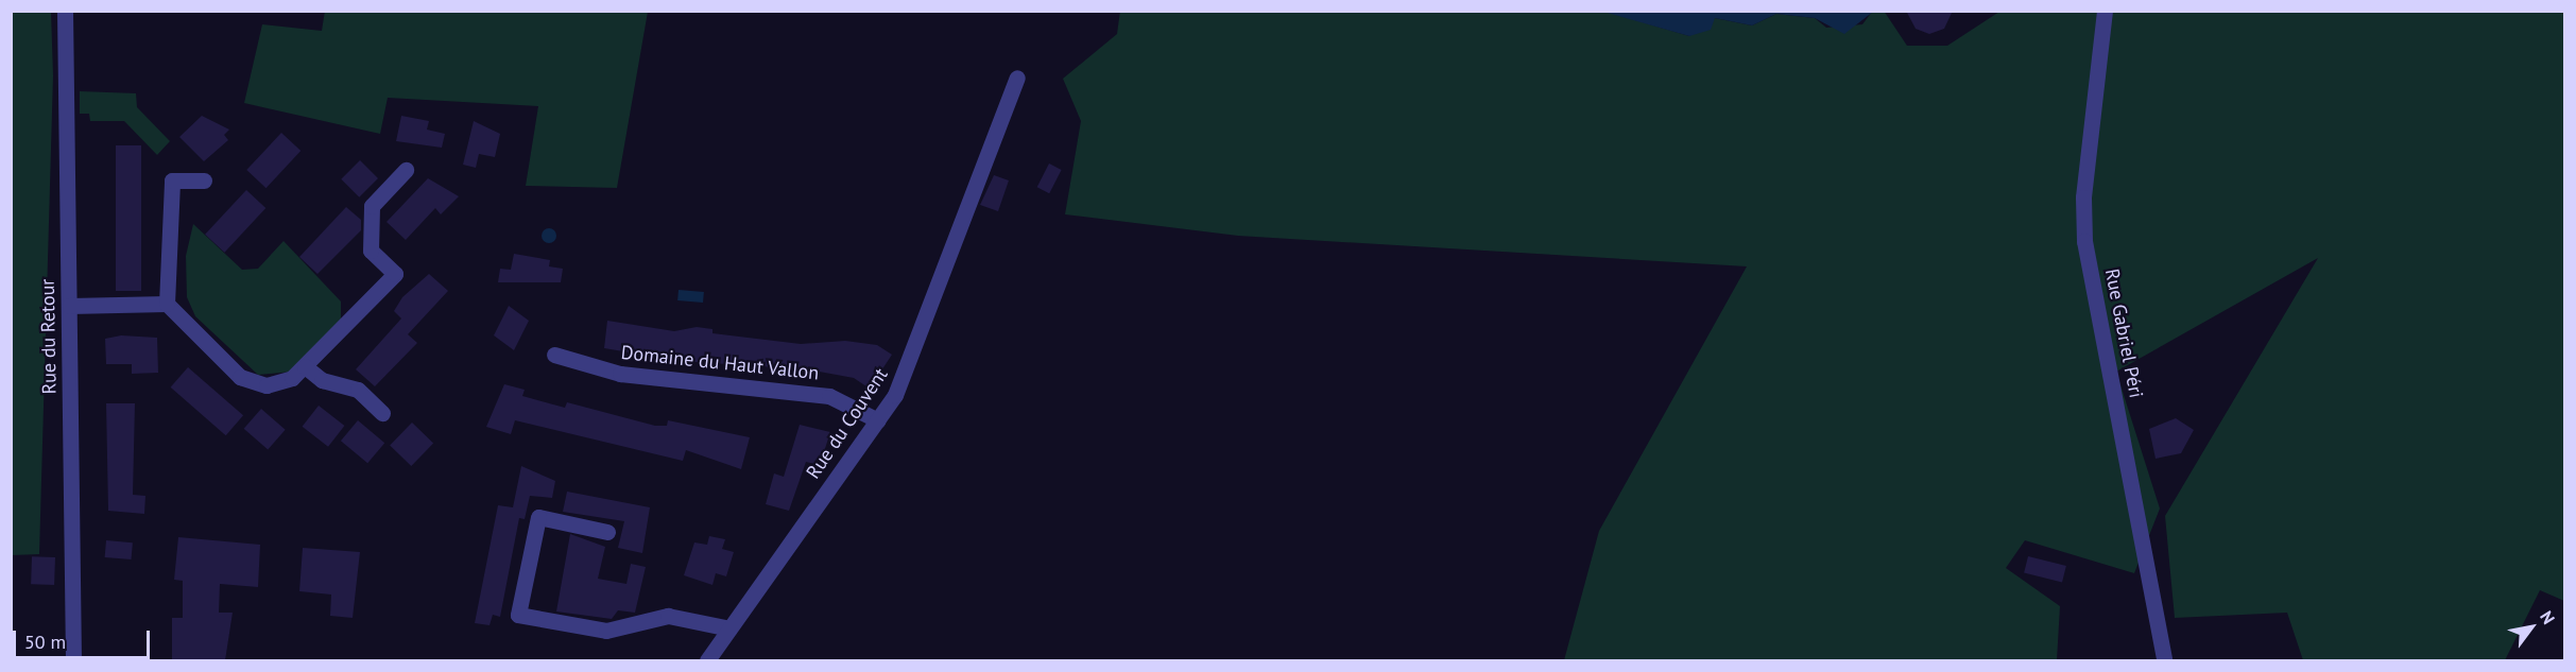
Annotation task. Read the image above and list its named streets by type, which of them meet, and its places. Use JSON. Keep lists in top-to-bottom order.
{
  "streets": {
    "street": [
      "Rue Gabriel Péri",
      "Rue du Retour",
      "Domaine du Haut Vallon",
      "Rue du Couvent"
    ]
  },
  "crossings": [
    ["Domaine du Haut Vallon", "Rue du Couvent"]
  ],
  "scale_bar": "50 m",
  "north": "top right"
}
